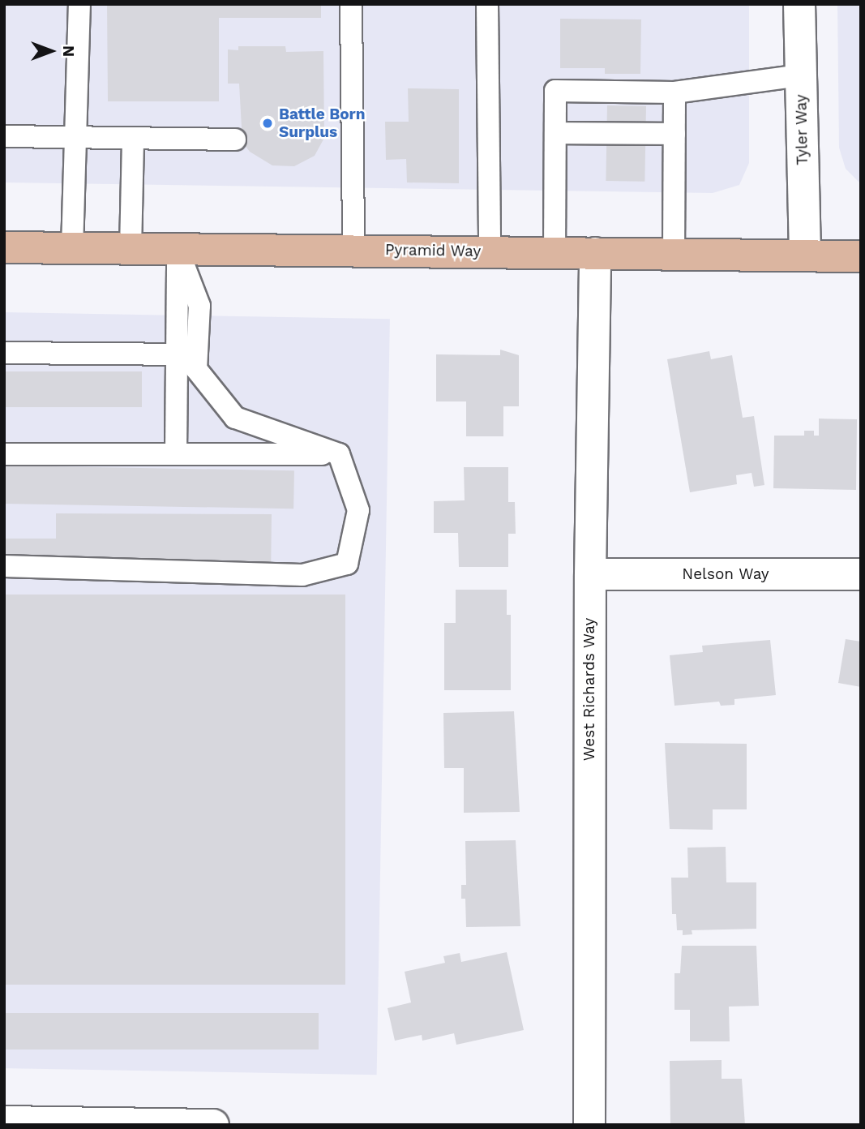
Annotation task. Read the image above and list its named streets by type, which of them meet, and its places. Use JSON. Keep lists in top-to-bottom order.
{
  "streets": {
    "main road": ["Pyramid Way"],
    "street": ["Tyler Way", "Nelson Way", "West Richards Way"]
  },
  "crossings": [
    ["Tyler Way", "Pyramid Way"],
    ["Pyramid Way", "West Richards Way"],
    ["Nelson Way", "West Richards Way"]
  ],
  "places": ["Battle Born Surplus"],
  "north": "right"
}
